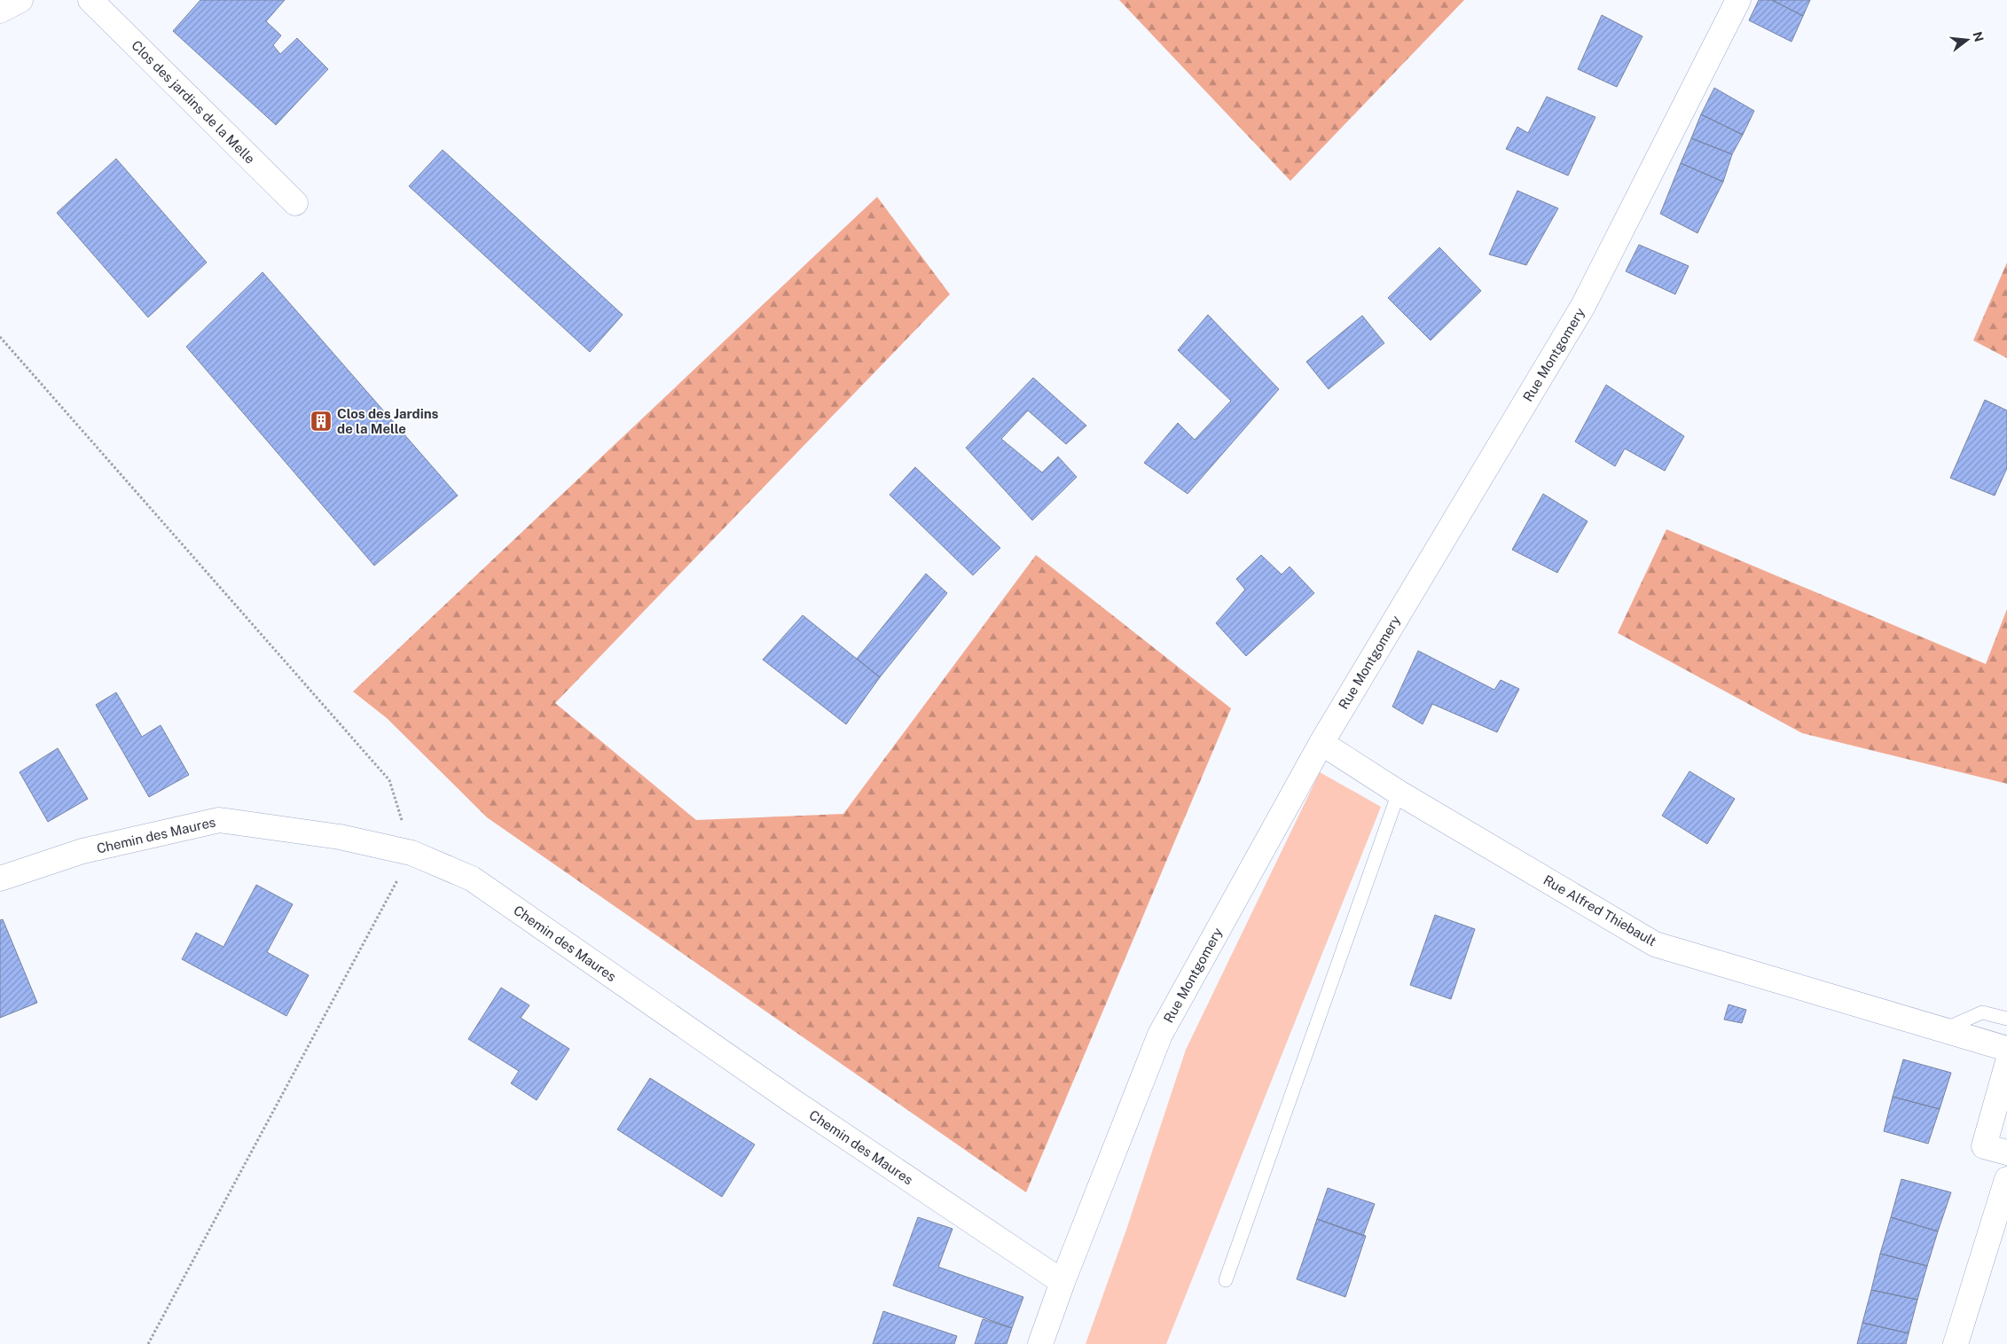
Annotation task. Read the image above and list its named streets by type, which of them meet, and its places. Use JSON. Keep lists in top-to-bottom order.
{
  "streets": {
    "street": [
      "Clos des jardins de la Melle",
      "Rue Montgomery",
      "Chemin des Maures",
      "Rue Alfred Thiebault"
    ]
  },
  "crossings": [
    ["Rue Montgomery", "Chemin des Maures"],
    ["Rue Montgomery", "Rue Alfred Thiebault"]
  ],
  "places": {
    "building": ["Clos des Jardins de la Melle"]
  },
  "north": "right"
}
